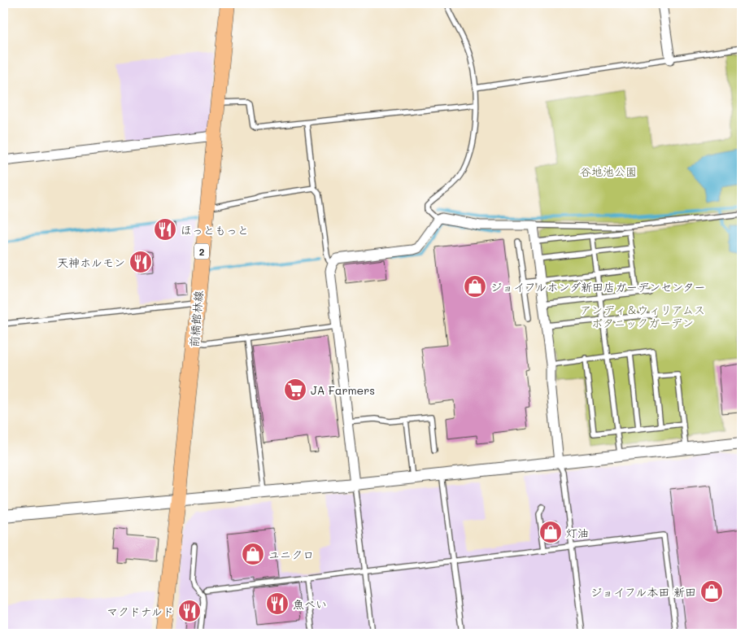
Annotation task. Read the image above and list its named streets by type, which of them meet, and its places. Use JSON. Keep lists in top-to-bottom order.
{
  "streets": {
    "main road": ["2", "前橋館林線"]
  },
  "parks": ["谷地池公園", "アンディ＆ウィリアムス ボタニックガーデン"],
  "places": {
    "restaurant": [
      "ほっともっと",
      "天神ホルモン",
      "魚べい",
      "マクドナルド"
    ],
    "shop": [
      "ジョイフルホンダ新田店ガーデンセンター",
      "灯油",
      "ユニクロ",
      "ジョイフル本田 新田"
    ],
    "supermarket": ["JA Farmers"]
  }
}
